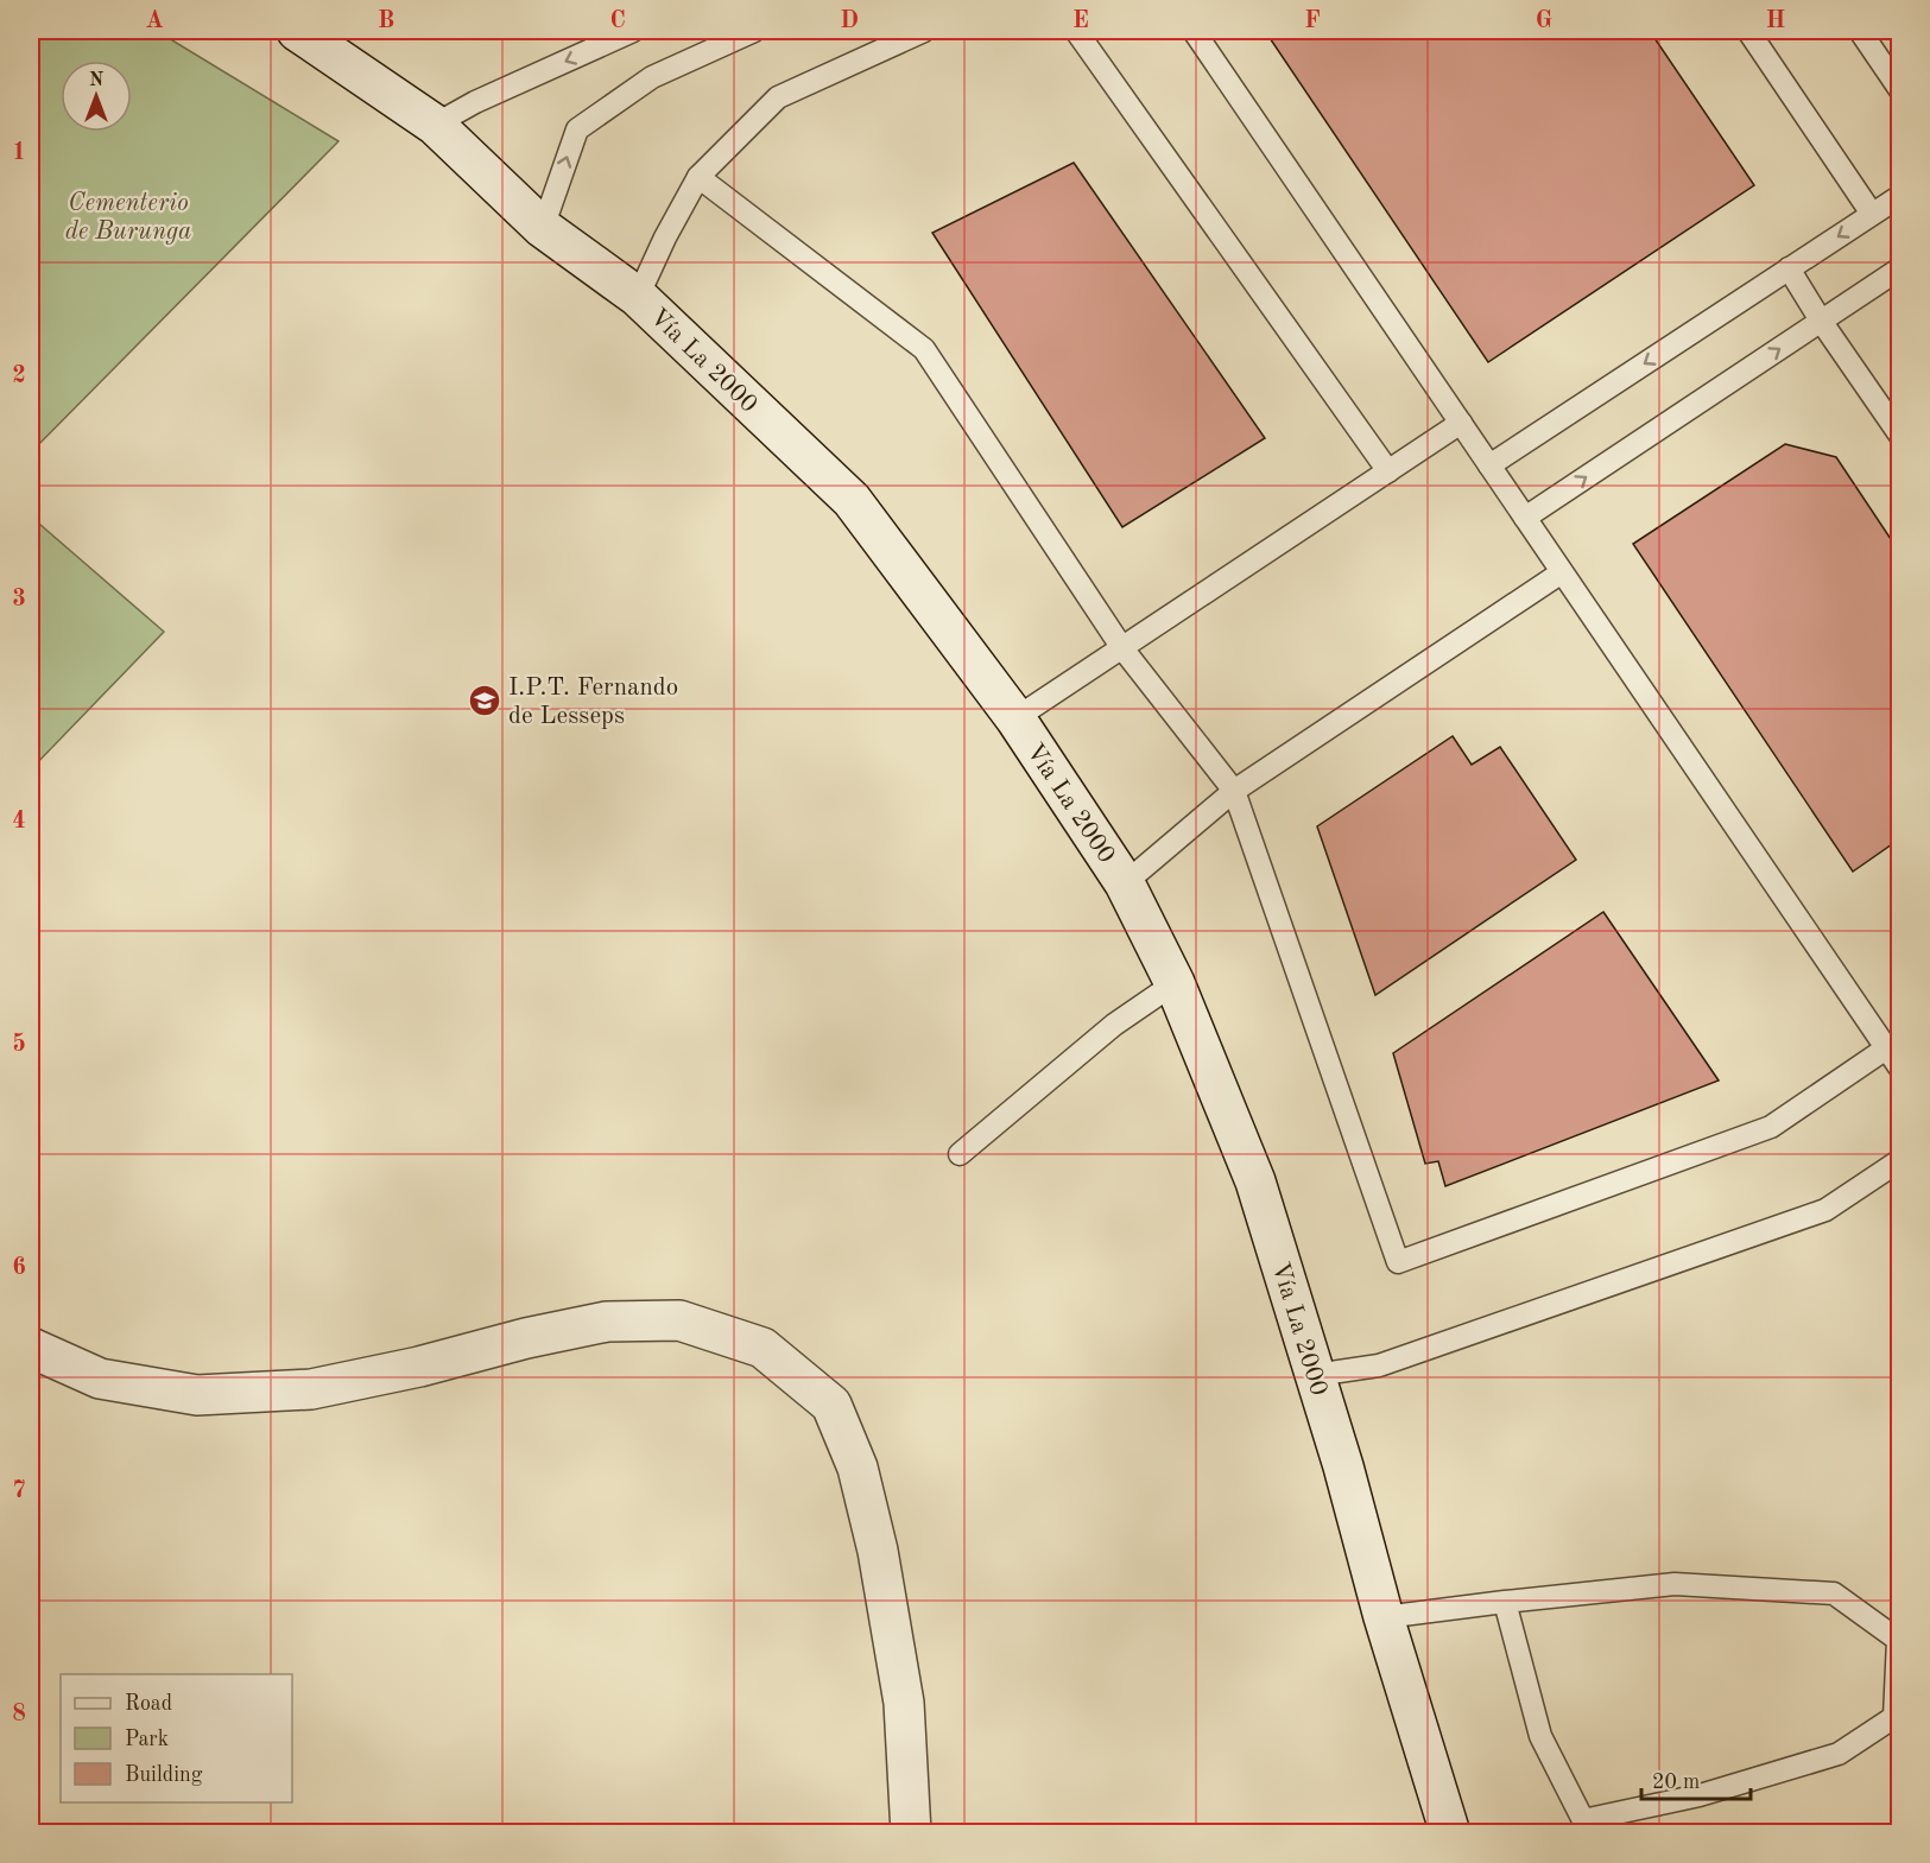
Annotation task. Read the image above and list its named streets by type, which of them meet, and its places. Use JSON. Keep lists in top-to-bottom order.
{
  "streets": {
    "street": ["Vía La 2000"]
  },
  "parks": ["Cementerio de Burunga"],
  "places": {
    "school or university": ["I.P.T. Fernando de Lesseps"]
  },
  "legend": ["Road", "Park", "Building"],
  "scale_bar": "20 m",
  "north": "top",
  "grid": {
    "columns": [
      "A",
      "B",
      "C",
      "D",
      "E",
      "F",
      "G",
      "H"
    ],
    "rows": [
      "1",
      "2",
      "3",
      "4",
      "5",
      "6",
      "7",
      "8"
    ]
  }
}
